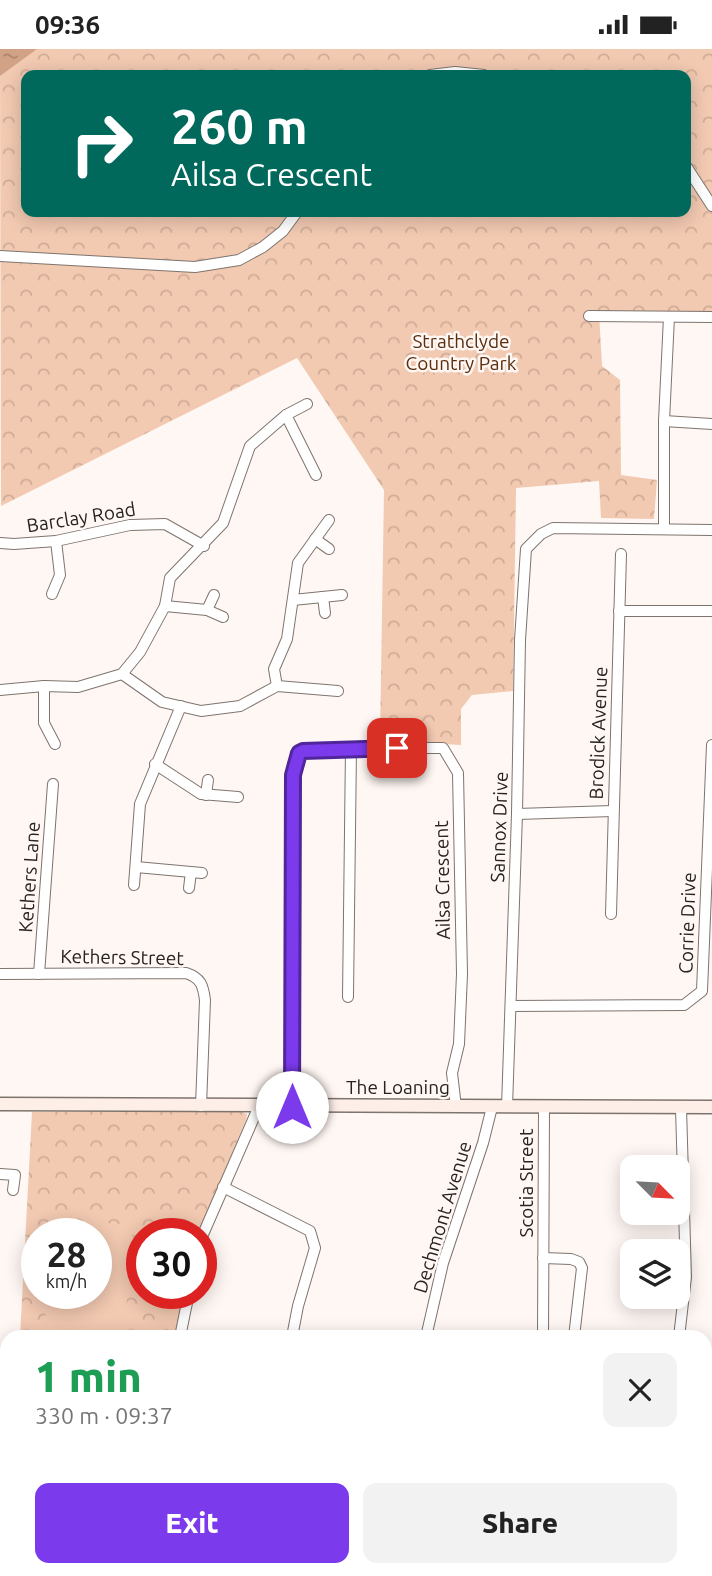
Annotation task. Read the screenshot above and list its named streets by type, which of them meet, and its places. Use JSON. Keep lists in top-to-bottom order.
{
  "streets": {
    "street": [
      "Barclay Road",
      "Brodick Avenue",
      "Sannox Drive",
      "Kethers Lane",
      "Ailsa Crescent",
      "Corrie Drive",
      "Kethers Street",
      "The Loaning",
      "Scotia Street",
      "Dechmont Avenue"
    ]
  },
  "crossings": [
    ["Sannox Drive", "Corrie Drive"],
    ["Sannox Drive", "The Loaning"],
    ["Kethers Lane", "Kethers Street"],
    ["Ailsa Crescent", "The Loaning"],
    ["Kethers Street", "The Loaning"],
    ["The Loaning", "Scotia Street"],
    ["The Loaning", "Dechmont Avenue"]
  ],
  "parks": ["Strathclyde Country Park"],
  "north": "bottom right",
  "page": {
    "status": "09:36",
    "turn": ["260 m", "Ailsa Crescent"],
    "speed": "28 km/h",
    "limit": "30",
    "heading": ["1 min", "330 m · 09:37"],
    "buttons": ["Exit", "Share"]
  }
}
